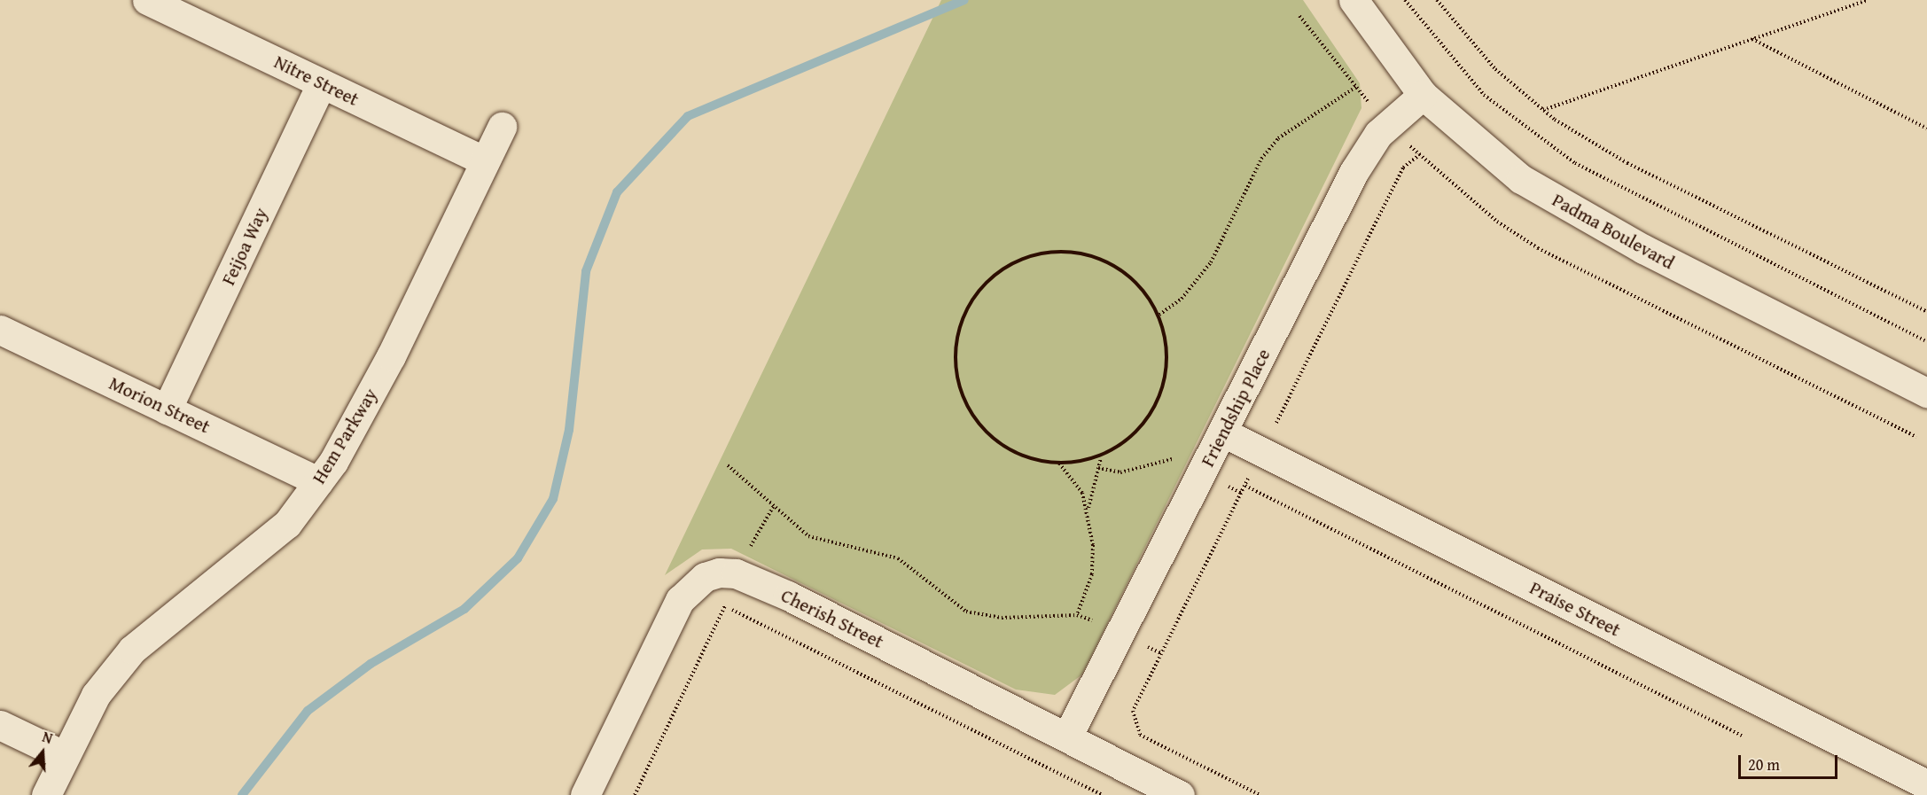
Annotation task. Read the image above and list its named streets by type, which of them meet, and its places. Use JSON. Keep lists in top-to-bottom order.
{
  "streets": {
    "street": [
      "Nitre Street",
      "Padma Boulevard",
      "Feijoa Way",
      "Morion Street",
      "Friendship Place",
      "Hem Parkway",
      "Praise Street",
      "Cherish Street"
    ]
  },
  "crossings": [
    ["Nitre Street", "Feijoa Way"],
    ["Nitre Street", "Hem Parkway"],
    ["Padma Boulevard", "Friendship Place"],
    ["Feijoa Way", "Morion Street"],
    ["Morion Street", "Hem Parkway"],
    ["Friendship Place", "Praise Street"],
    ["Friendship Place", "Cherish Street"]
  ],
  "scale_bar": "20 m",
  "north": "top"
}
